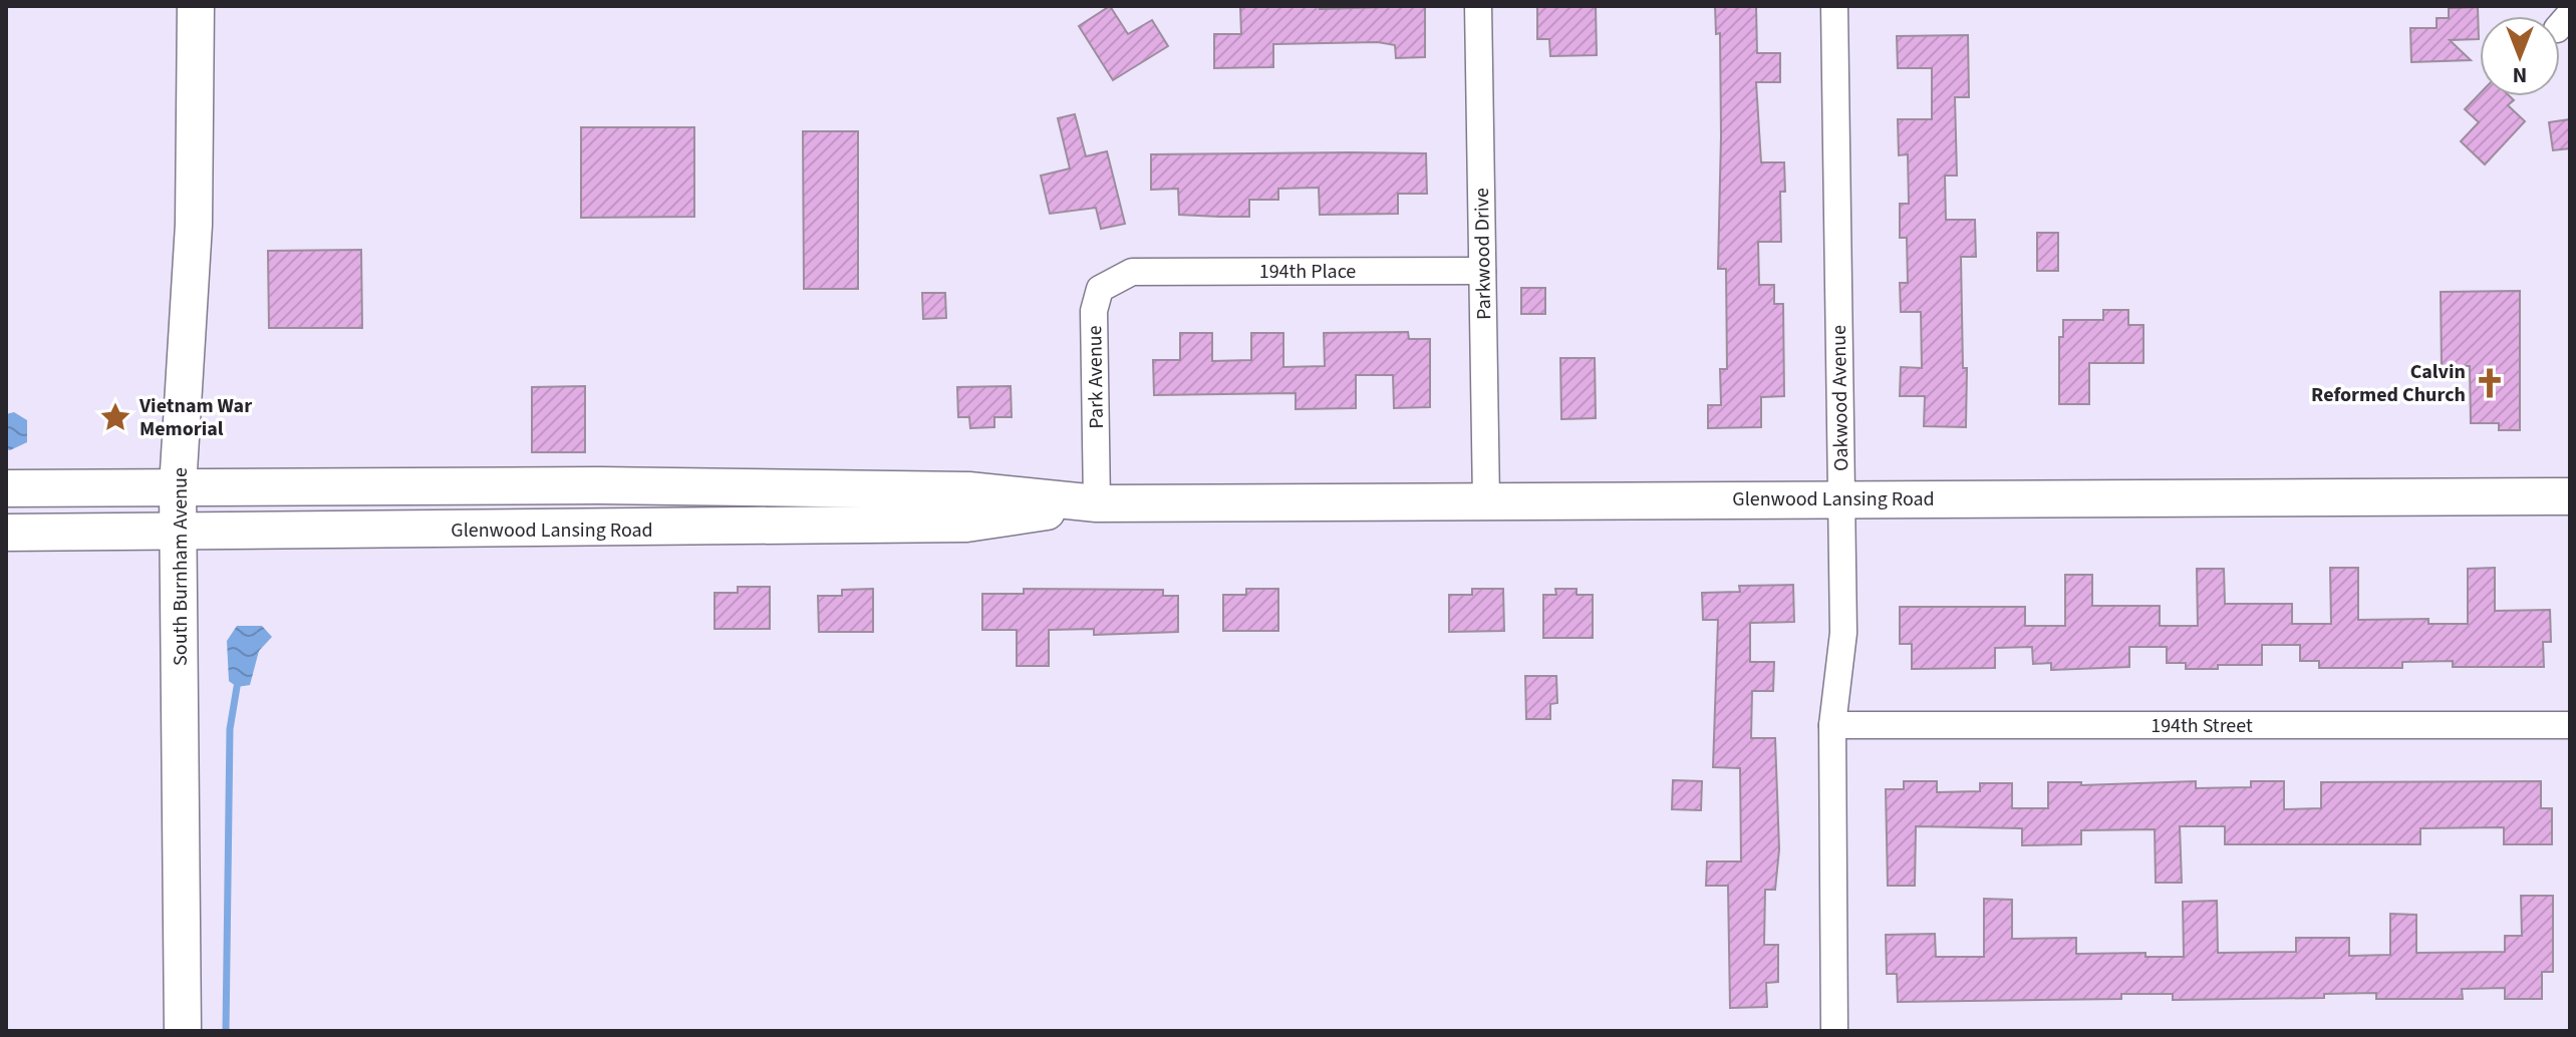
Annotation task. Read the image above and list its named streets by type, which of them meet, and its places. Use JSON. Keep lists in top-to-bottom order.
{
  "streets": {
    "main road": ["Glenwood Lansing Road", "South Burnham Avenue"],
    "street": [
      "Parkwood Drive",
      "194th Place",
      "Park Avenue",
      "Oakwood Avenue",
      "194th Street"
    ]
  },
  "crossings": [
    ["Parkwood Drive", "194th Place"],
    ["Parkwood Drive", "Glenwood Lansing Road"],
    ["194th Place", "Park Avenue"],
    ["Park Avenue", "Glenwood Lansing Road"],
    ["Oakwood Avenue", "Glenwood Lansing Road"],
    ["Oakwood Avenue", "194th Street"],
    ["Glenwood Lansing Road", "South Burnham Avenue"]
  ],
  "places": {
    "church": ["Calvin Reformed Church"],
    "place": ["Vietnam War Memorial"]
  },
  "north": "bottom"
}
